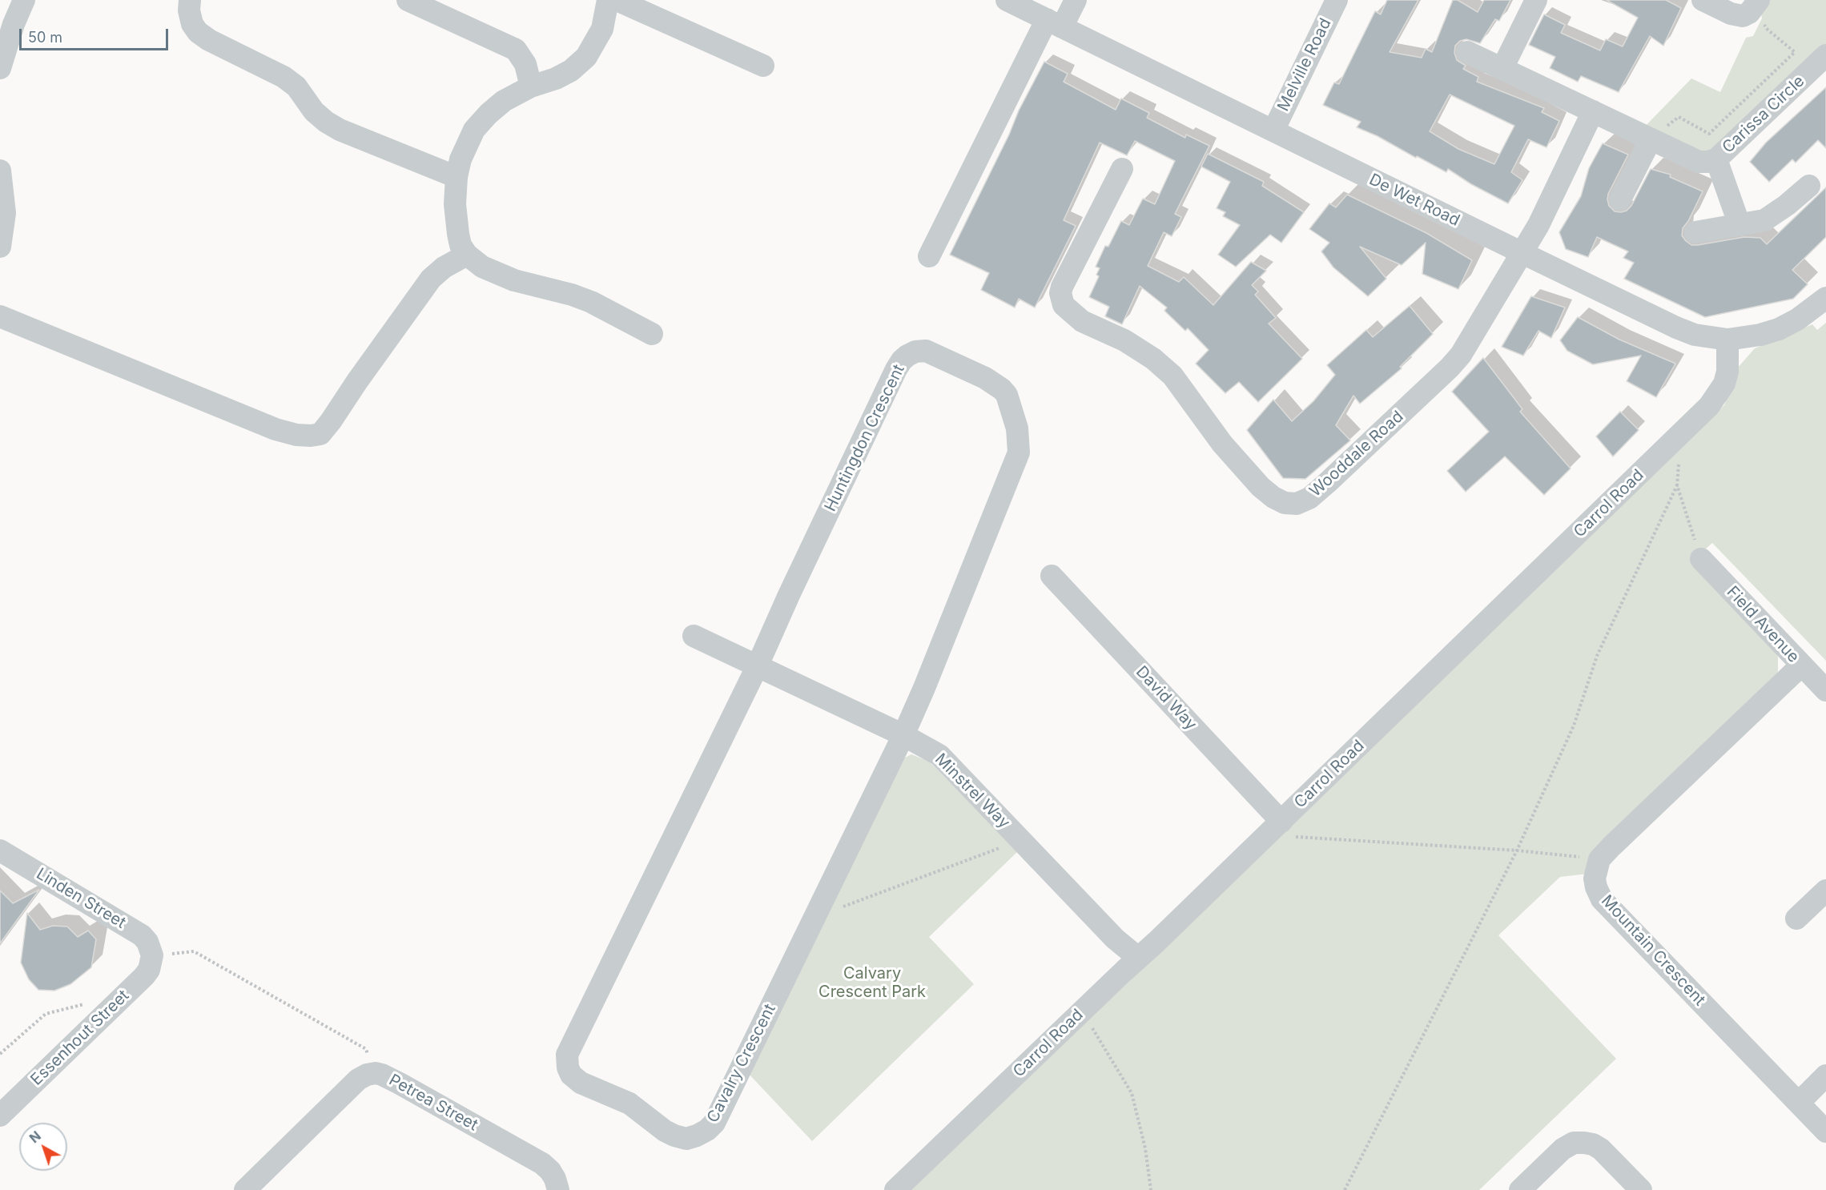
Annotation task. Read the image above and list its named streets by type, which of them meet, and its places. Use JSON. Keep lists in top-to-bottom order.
{
  "streets": {
    "street": [
      "Melville Road",
      "Carissa Circle",
      "De Wet Road",
      "Huntingdon Crescent",
      "Wooddale Road",
      "Carrol Road",
      "Field Avenue",
      "David Way",
      "Minstrel Way",
      "Linden Street",
      "Mountain Crescent",
      "Essenhout Street",
      "Cavalry Crescent",
      "Petrea Street"
    ]
  },
  "crossings": [
    ["Melville Road", "De Wet Road"],
    ["De Wet Road", "Wooddale Road"],
    ["De Wet Road", "Carrol Road"],
    ["Huntingdon Crescent", "Minstrel Way"],
    ["Huntingdon Crescent", "Cavalry Crescent"],
    ["Carrol Road", "David Way"],
    ["Carrol Road", "Minstrel Way"],
    ["Minstrel Way", "Cavalry Crescent"],
    ["Linden Street", "Essenhout Street"]
  ],
  "parks": ["Calvary Crescent Park"],
  "scale_bar": "50 m",
  "north": "top left"
}
